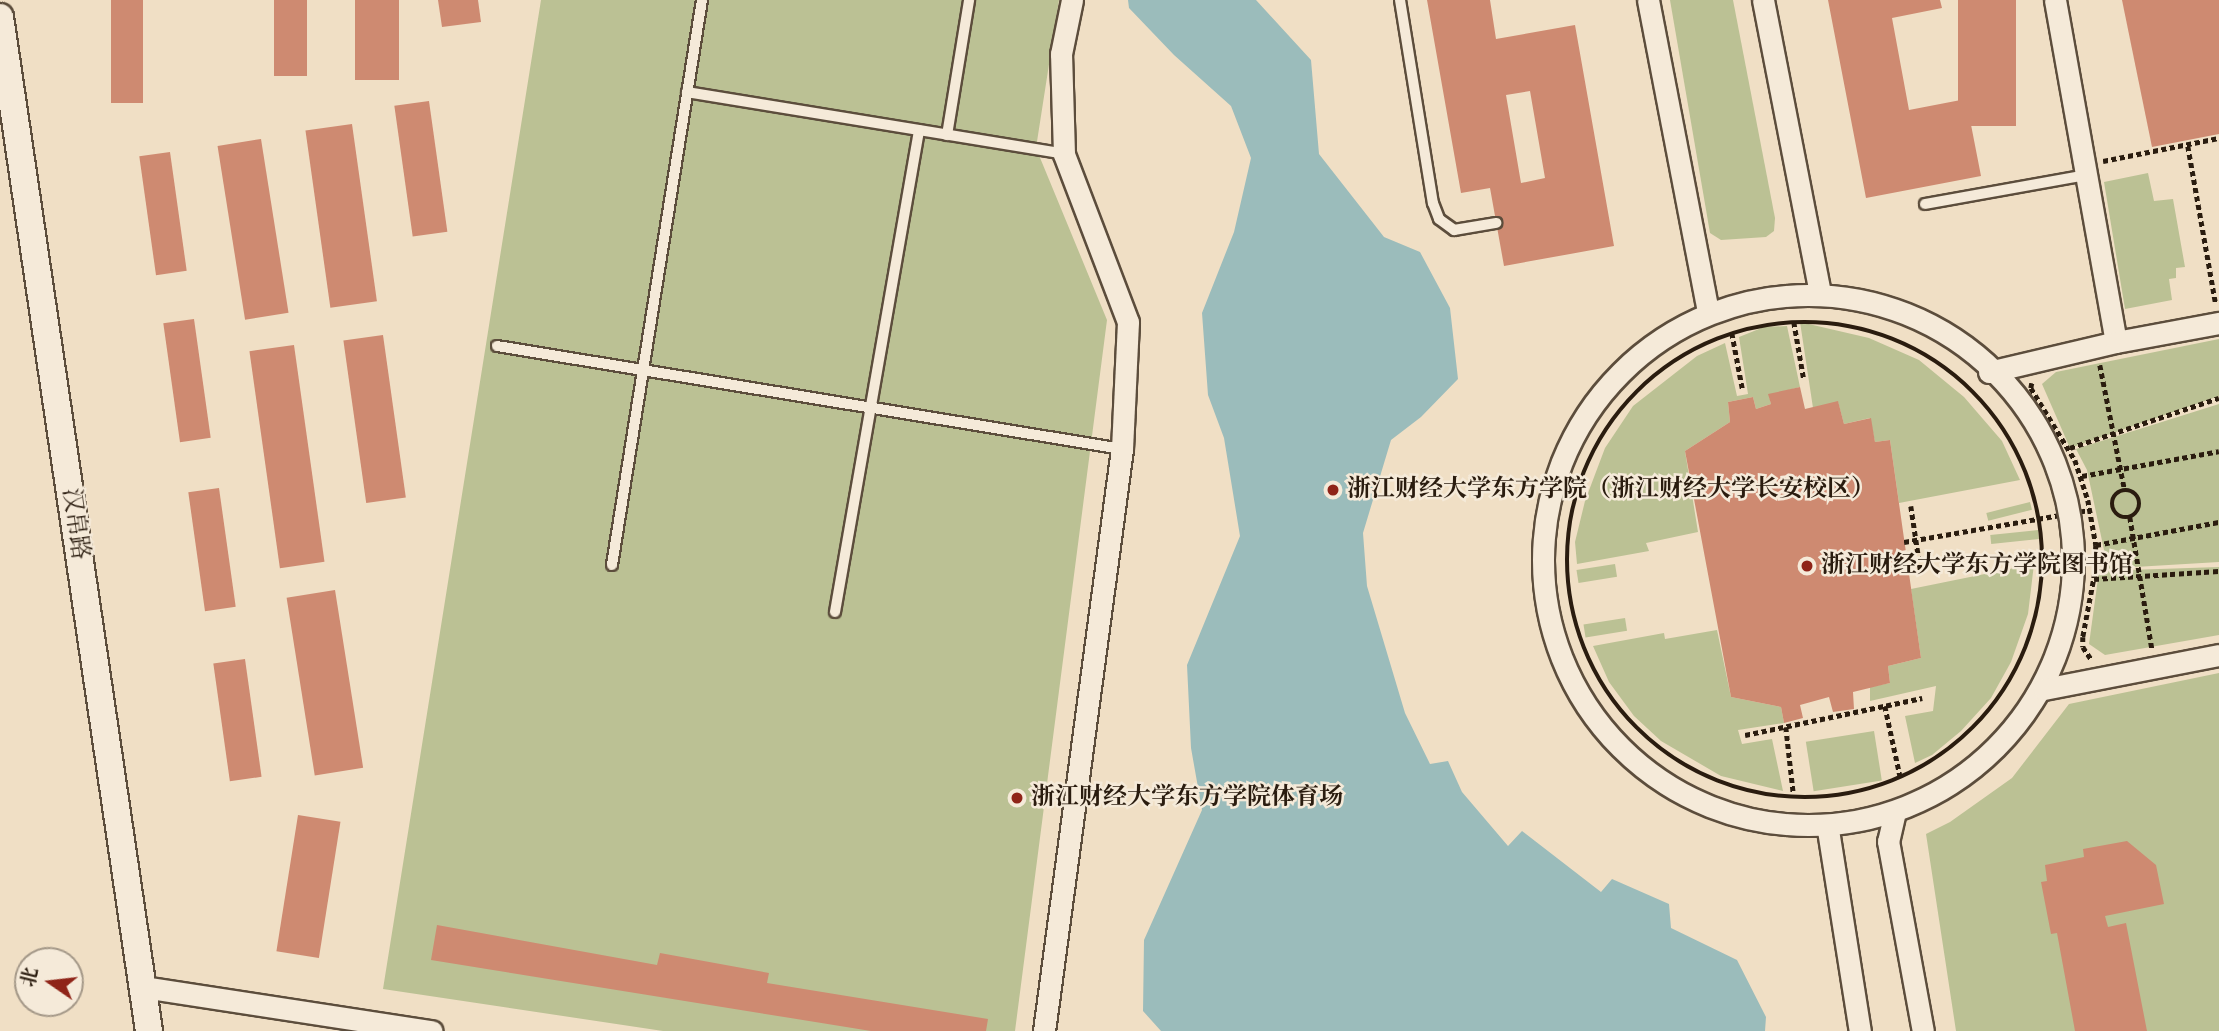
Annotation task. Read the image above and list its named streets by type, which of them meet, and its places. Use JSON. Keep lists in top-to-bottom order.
{
  "streets": {
    "street": ["汉帛路"]
  },
  "places": ["浙江财经大学东方学院（浙江财经大学长安校区）", "浙江财经大学东方学院图书馆", "浙江财经大学东方学院体育场"],
  "north": "left"
}
